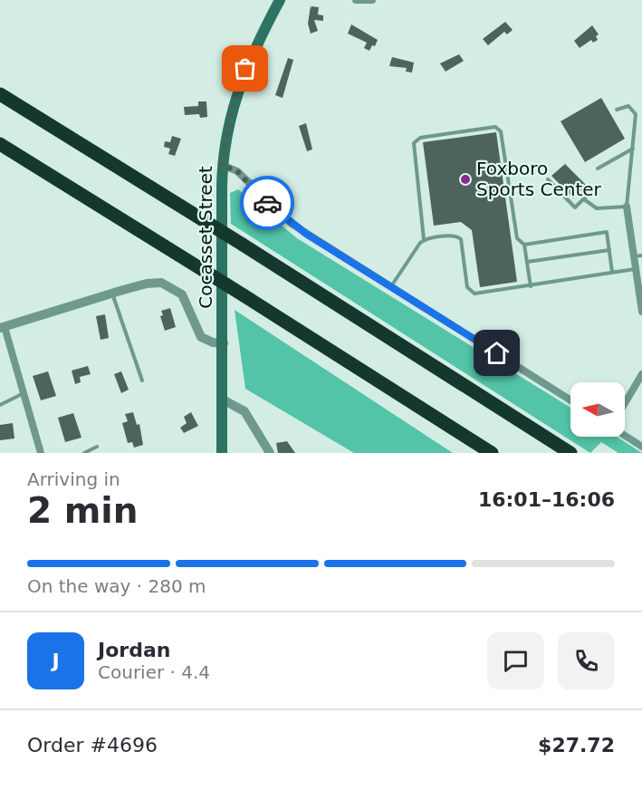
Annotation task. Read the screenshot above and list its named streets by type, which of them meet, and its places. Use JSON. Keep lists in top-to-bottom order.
{
  "streets": {
    "main road": ["Cocasset Street"]
  },
  "places": ["Foxboro Sports Center"],
  "north": "left",
  "page": {
    "heading": ["2 min", "Arriving in", "16:01–16:06"],
    "panel": [
      "Jordan",
      "Courier · 4.4",
      "Order #4696",
      "$27.72"
    ],
    "bar": "On the way · 280 m",
    "round": "J"
  }
}
